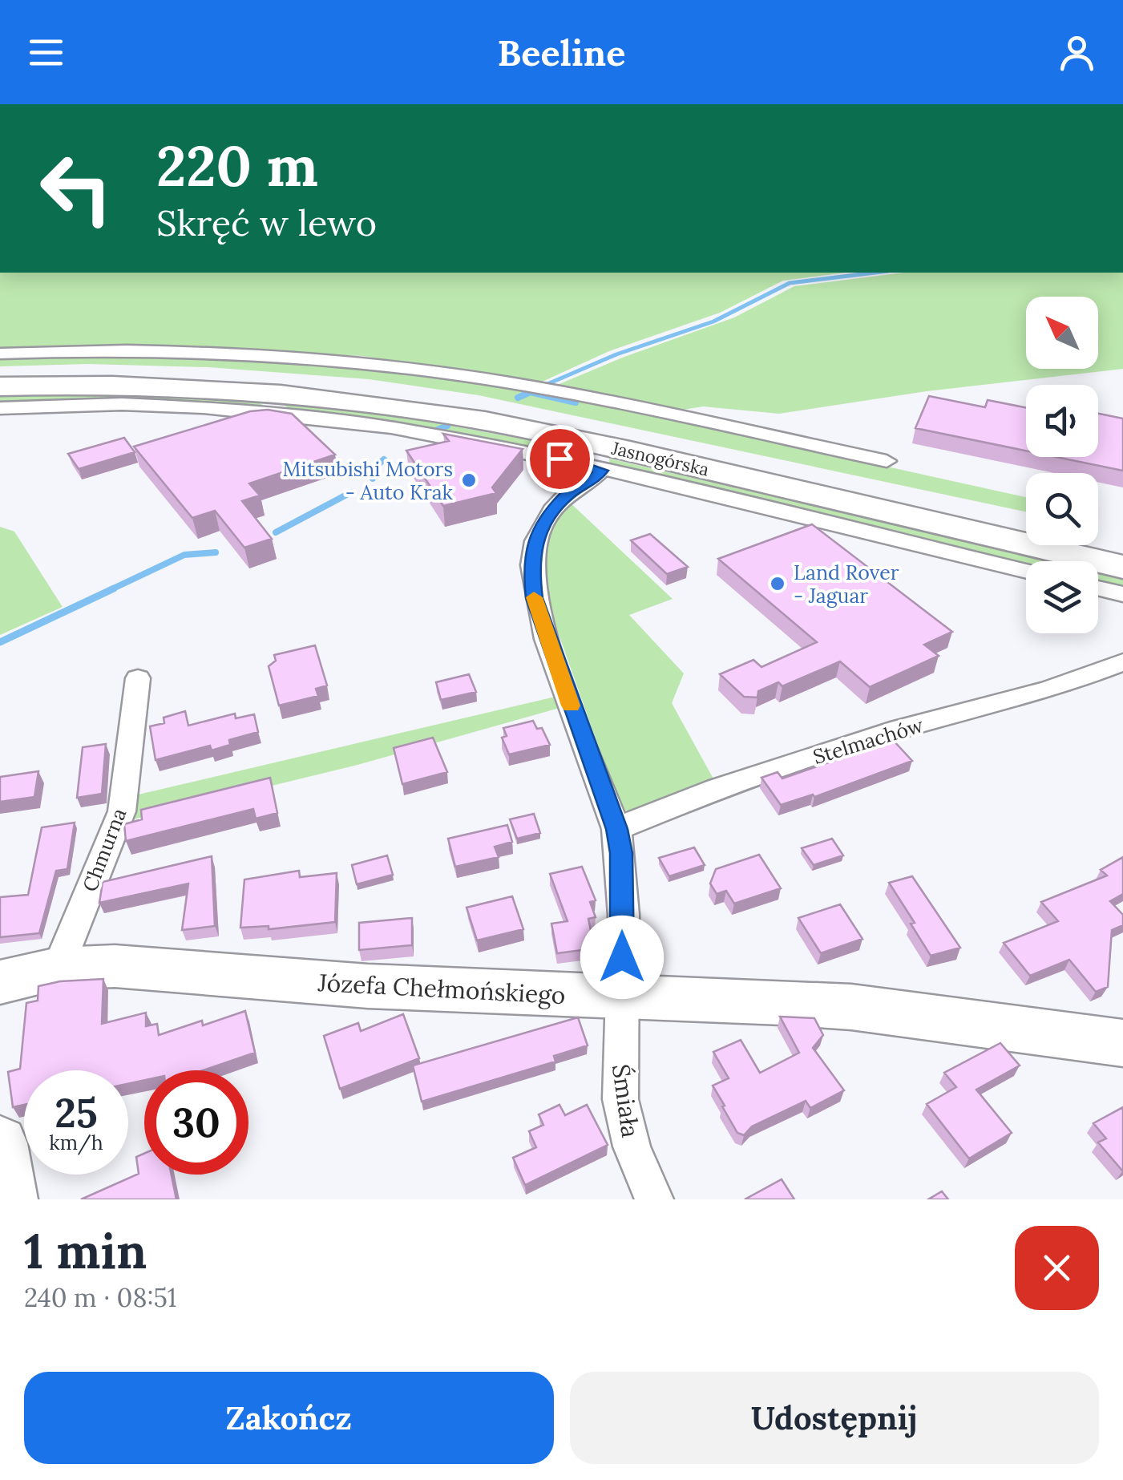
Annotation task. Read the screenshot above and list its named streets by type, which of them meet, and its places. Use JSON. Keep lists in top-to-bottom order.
{
  "streets": {
    "main road": ["Jasnogórska"],
    "street": [
      "Stelmachów",
      "Chmurna",
      "Józefa Chełmońskiego",
      "Śmiała"
    ]
  },
  "crossings": [
    ["Stelmachów", "Śmiała"],
    ["Chmurna", "Józefa Chełmońskiego"],
    ["Józefa Chełmońskiego", "Śmiała"]
  ],
  "places": ["Mitsubishi Motors - Auto Krak", "Land Rover - Jaguar"],
  "north": "top left",
  "page": {
    "header": "Beeline",
    "turn": ["220 m", "Skręć w lewo"],
    "speed": "25 km/h",
    "limit": "30",
    "heading": ["1 min", "240 m · 08:51"],
    "buttons": ["Zakończ", "Udostępnij"]
  }
}
